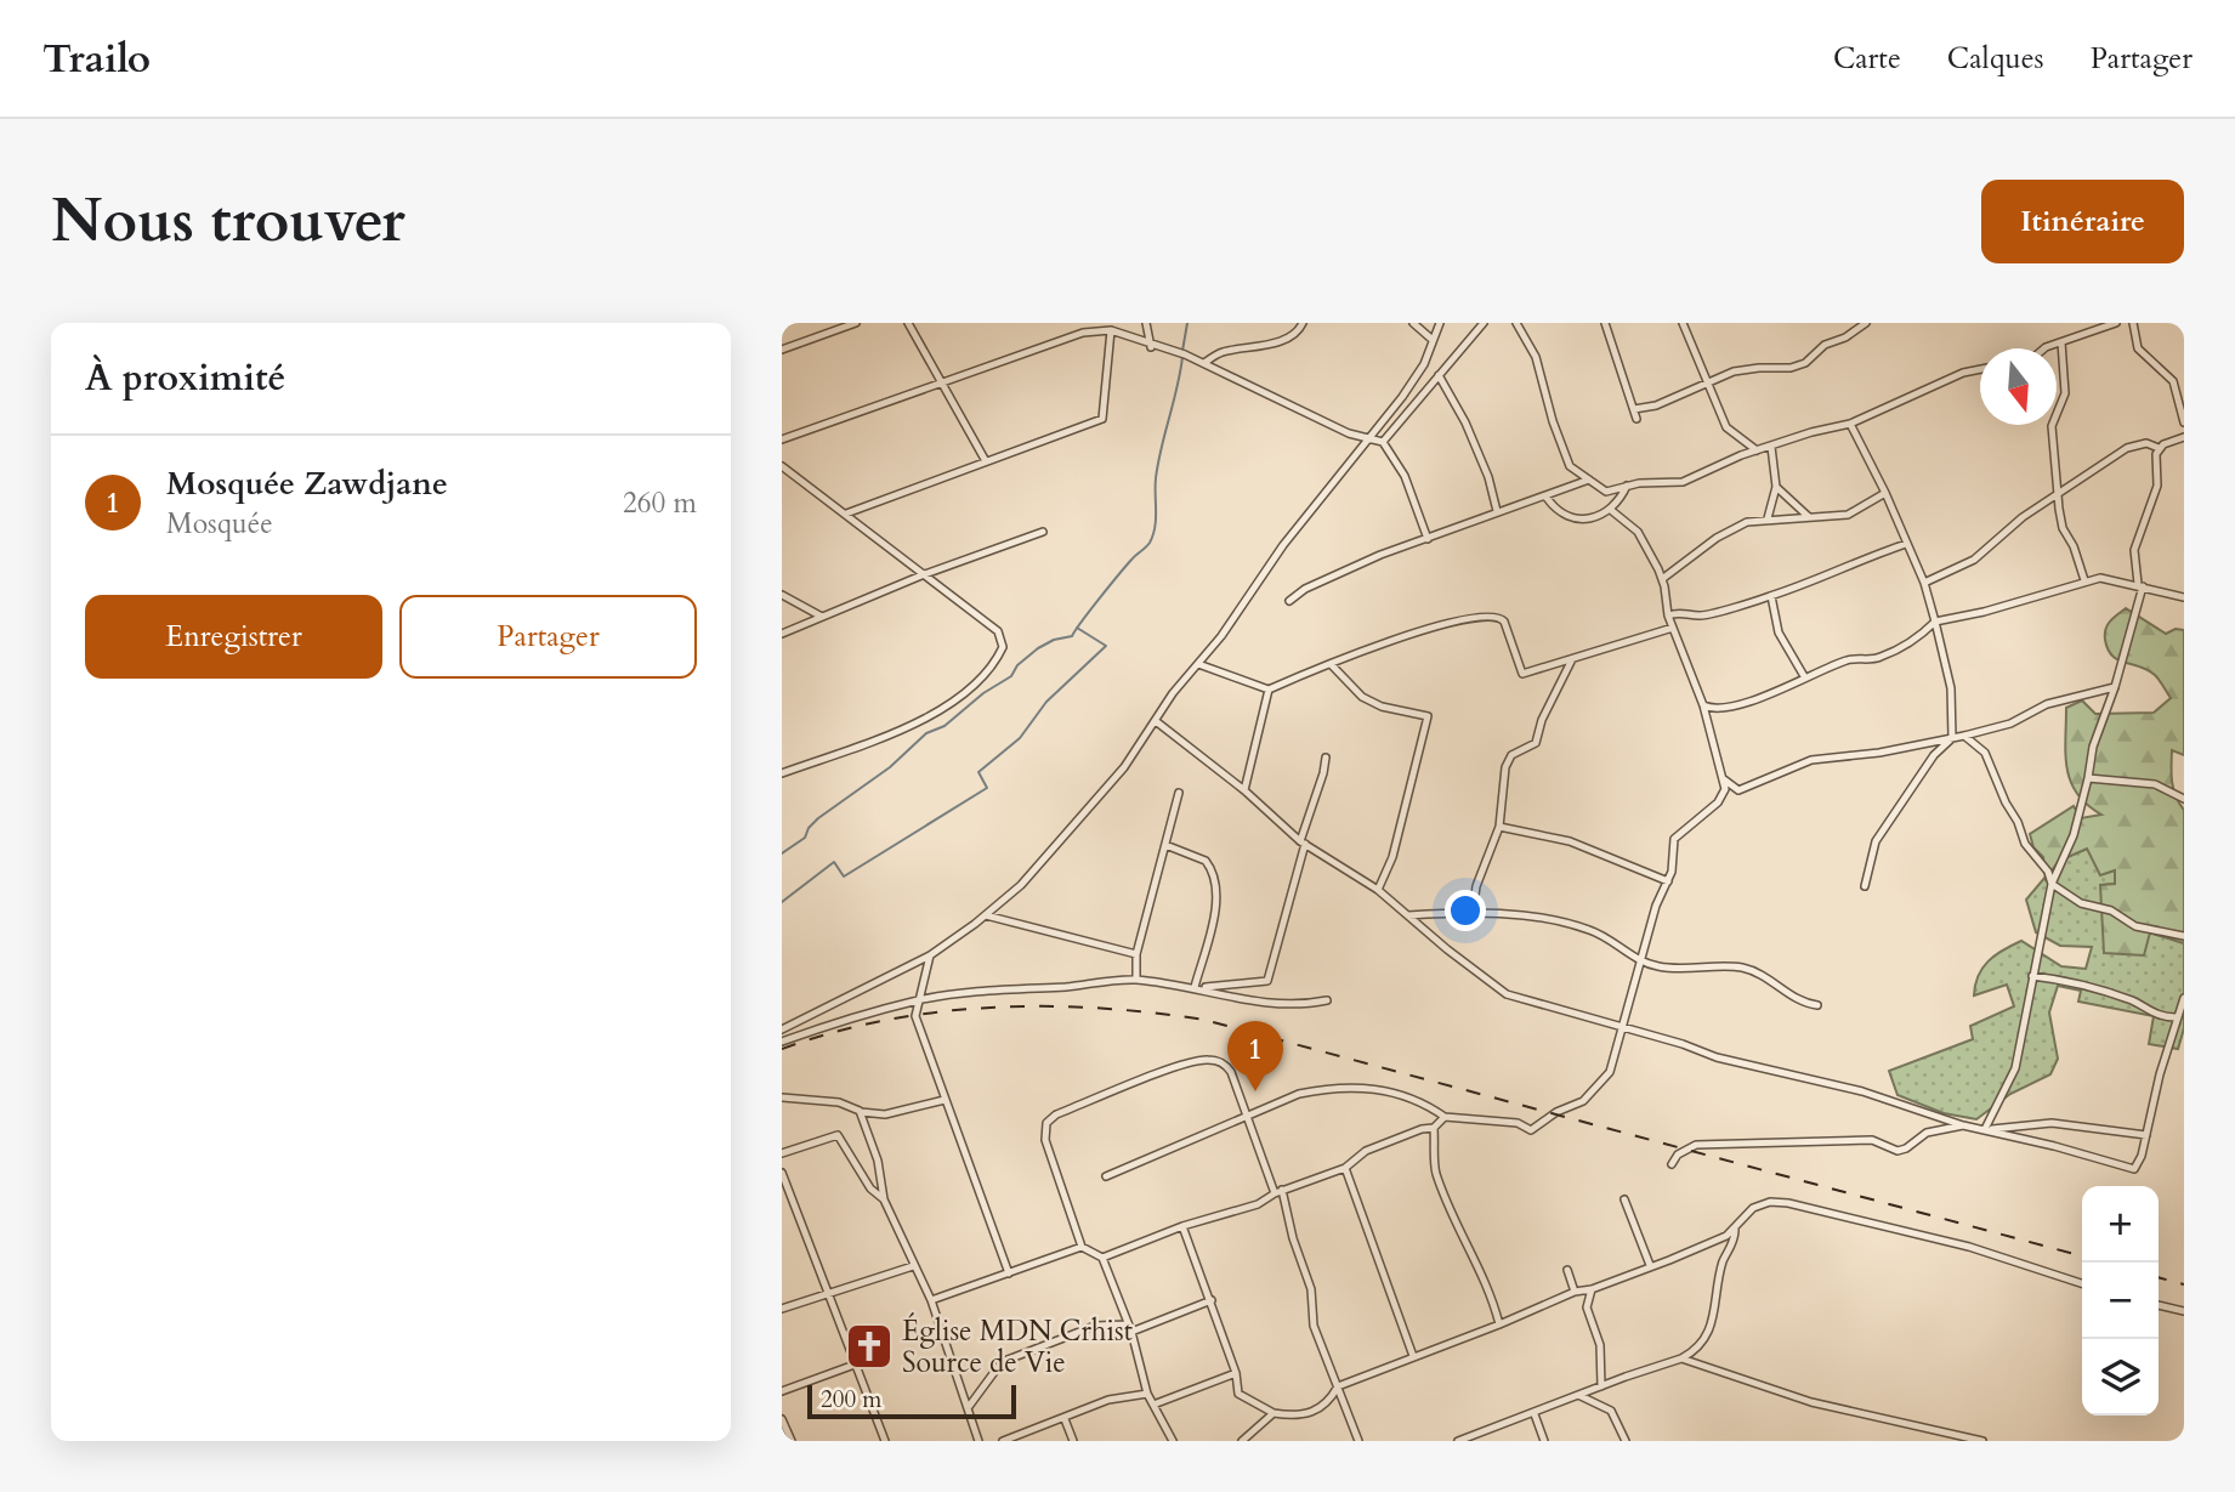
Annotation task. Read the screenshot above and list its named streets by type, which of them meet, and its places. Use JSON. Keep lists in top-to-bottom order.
{
  "places": {
    "church": ["Église MDN Crhist Source de Vie"]
  },
  "scale_bar": "200 m",
  "north": "bottom",
  "page": {
    "header": "Trailo",
    "nav": ["Carte", "Calques", "Partager"],
    "buttons": [
      "Itinéraire",
      ["Enregistrer", "Partager"]
    ],
    "title": "Nous trouver",
    "heading": "À proximité",
    "list": [
      {
        "mark": "1",
        "name": "Mosquée Zawdjane",
        "note": "Mosquée",
        "value": "260 m"
      }
    ],
    "pins": "1",
    "map_buttons": ["+", "−"],
    "scale": "200 m"
  }
}
